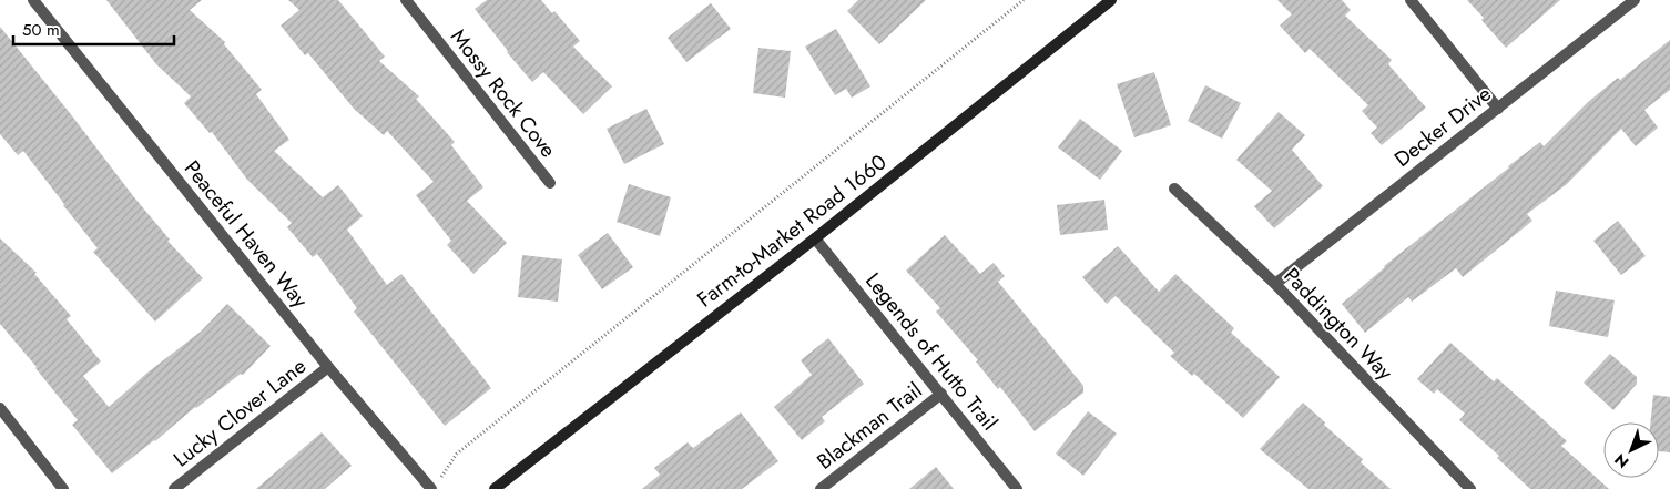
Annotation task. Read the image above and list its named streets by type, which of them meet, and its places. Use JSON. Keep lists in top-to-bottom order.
{
  "streets": {
    "main road": ["Farm-to-Market Road 1660"],
    "street": [
      "Mossy Rock Cove",
      "Decker Drive",
      "Peaceful Haven Way",
      "Paddington Way",
      "Legends of Hutto Trail",
      "Lucky Clover Lane",
      "Blackman Trail"
    ]
  },
  "crossings": [
    ["Decker Drive", "Paddington Way"],
    ["Farm-to-Market Road 1660", "Legends of Hutto Trail"],
    ["Peaceful Haven Way", "Lucky Clover Lane"],
    ["Legends of Hutto Trail", "Blackman Trail"]
  ],
  "scale_bar": "50 m",
  "north": "bottom left"
}
